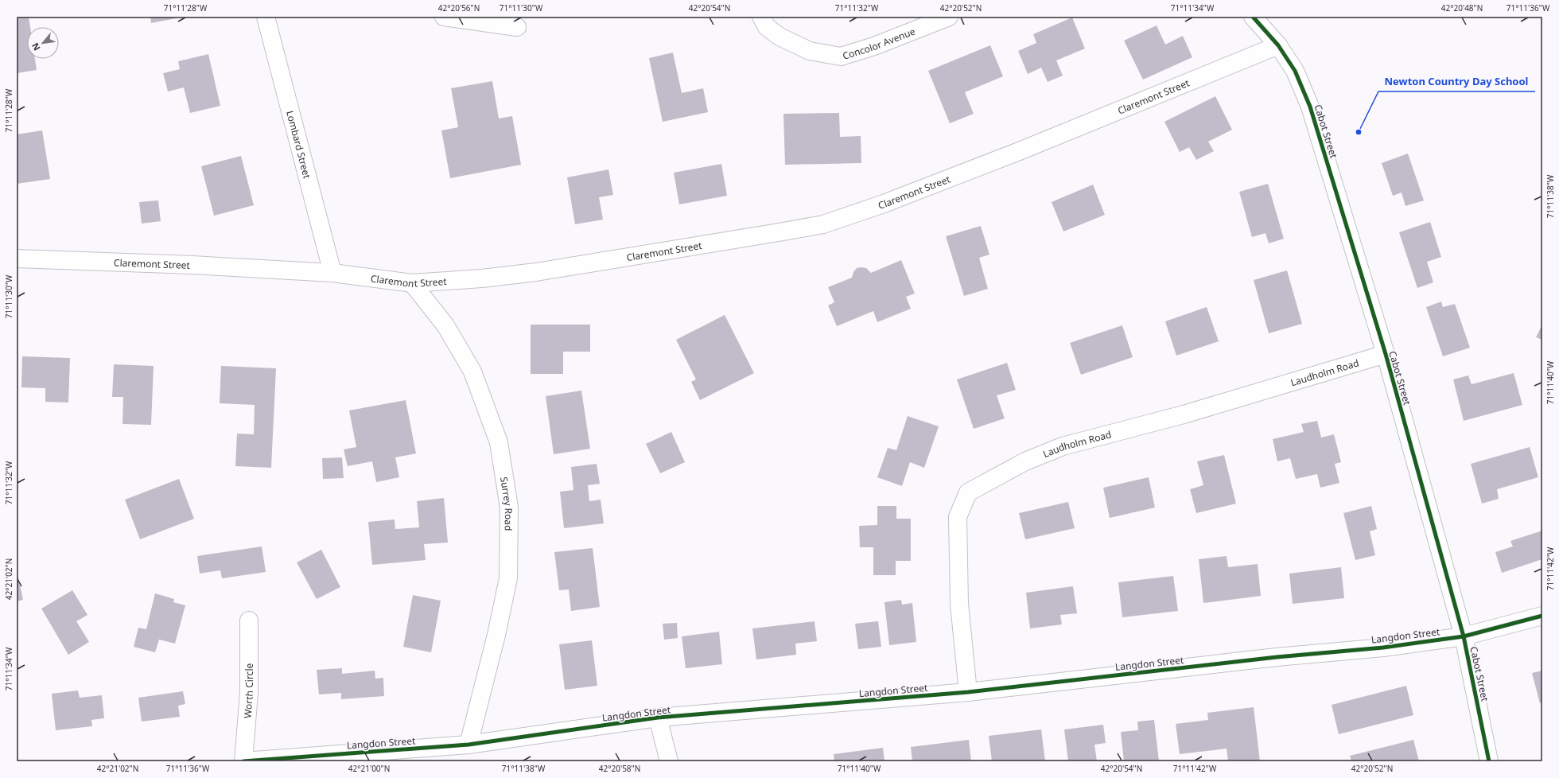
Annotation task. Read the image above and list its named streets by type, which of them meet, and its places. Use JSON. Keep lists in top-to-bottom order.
{
  "streets": {
    "street": [
      "Concolor Avenue",
      "Claremont Street",
      "Cabot Street",
      "Lombard Street",
      "Laudholm Road",
      "Surrey Road",
      "Langdon Street",
      "Worth Circle"
    ]
  },
  "crossings": [
    ["Claremont Street", "Cabot Street"],
    ["Claremont Street", "Lombard Street"],
    ["Claremont Street", "Surrey Road"],
    ["Cabot Street", "Laudholm Road"],
    ["Cabot Street", "Langdon Street"],
    ["Laudholm Road", "Langdon Street"],
    ["Surrey Road", "Langdon Street"],
    ["Langdon Street", "Worth Circle"]
  ],
  "places": ["Newton Country Day School"],
  "north": "bottom left",
  "coordinates": [
    "71°11'28\"W",
    "42°20'56\"N",
    "71°11'30\"W",
    "42°20'54\"N",
    "71°11'32\"W",
    "42°20'52\"N",
    "71°11'34\"W",
    "42°20'48\"N",
    "71°11'36\"W",
    "71°11'38\"W",
    "71°11'40\"W",
    "71°11'42\"W",
    "42°21'02\"N",
    "42°21'00\"N",
    "42°20'58\"N"
  ]
}
